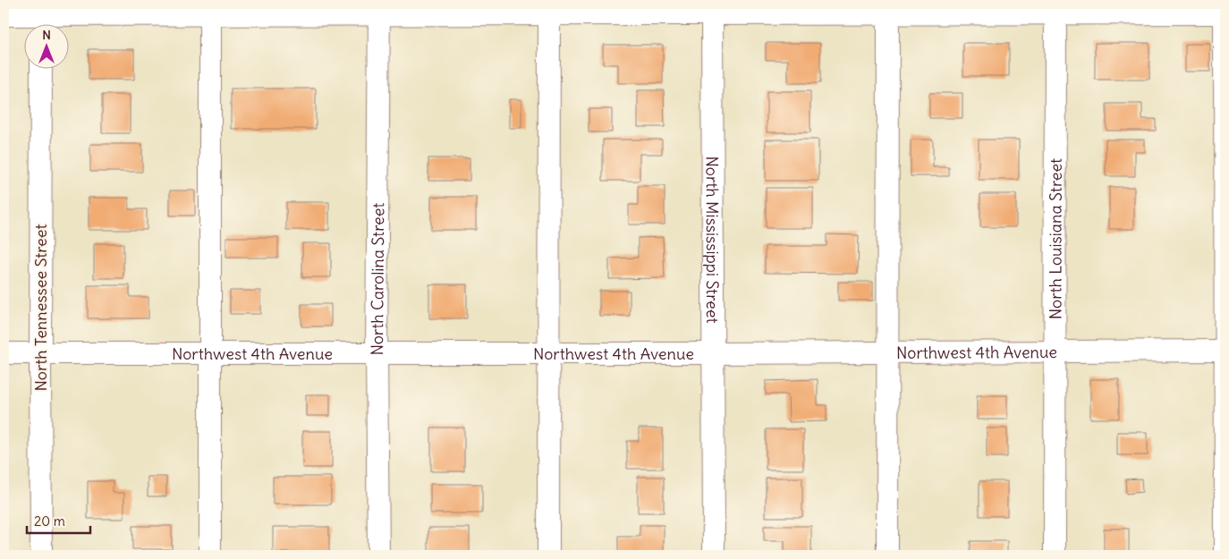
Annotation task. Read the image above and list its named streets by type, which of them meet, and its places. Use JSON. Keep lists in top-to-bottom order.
{
  "streets": {
    "street": [
      "North Mississippi Street",
      "North Louisiana Street",
      "North Carolina Street",
      "North Tennessee Street",
      "Northwest 4th Avenue"
    ]
  },
  "crossings": [
    ["North Mississippi Street", "Northwest 4th Avenue"],
    ["North Louisiana Street", "Northwest 4th Avenue"],
    ["North Carolina Street", "Northwest 4th Avenue"],
    ["North Tennessee Street", "Northwest 4th Avenue"]
  ],
  "scale_bar": "20 m",
  "north": "top"
}
